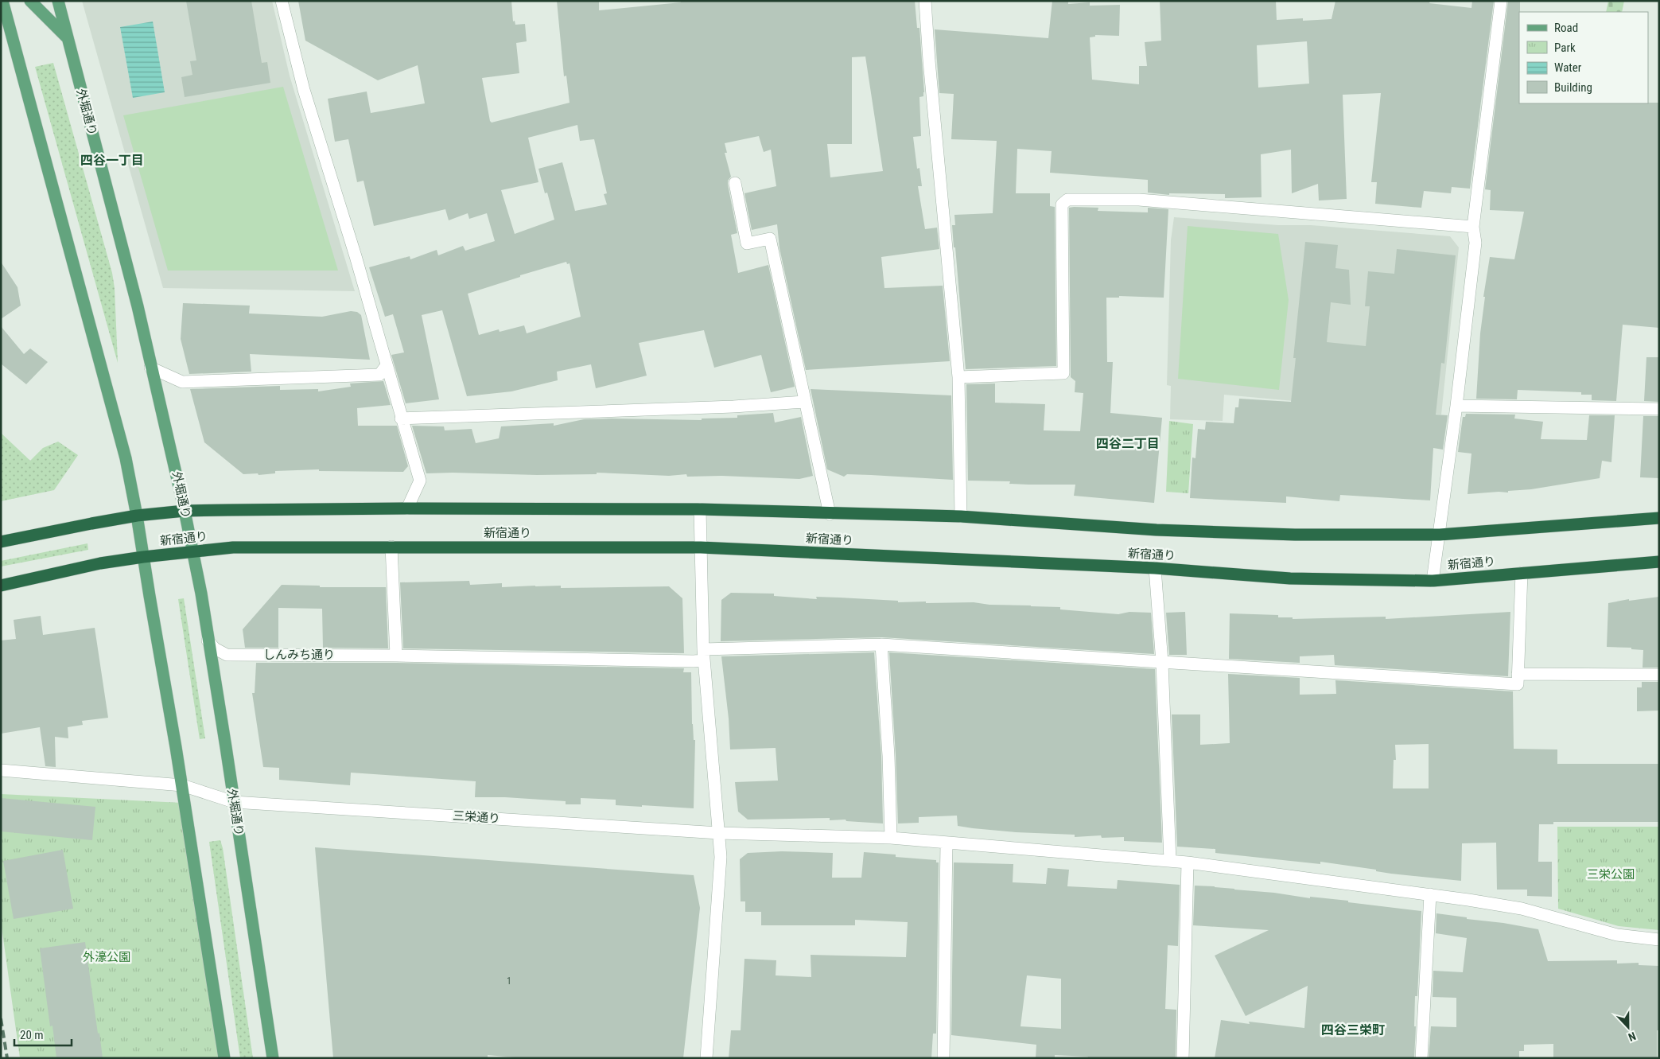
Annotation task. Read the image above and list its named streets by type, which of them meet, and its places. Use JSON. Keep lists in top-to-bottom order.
{
  "streets": {
    "highway": ["新宿通り"],
    "main road": ["外堀通り"],
    "street": ["しんみち通り", "三栄通り"]
  },
  "crossings": [
    ["外堀通り", "新宿通り"],
    ["外堀通り", "しんみち通り"],
    ["外堀通り", "三栄通り"]
  ],
  "districts": ["四谷一丁目", "四谷二丁目", "四谷三栄町"],
  "parks": ["三栄公園", "外濠公園"],
  "house_numbers": ["1"],
  "legend": [
    "Road",
    "Park",
    "Water",
    "Building"
  ],
  "scale_bar": "20 m",
  "north": "bottom"
}
